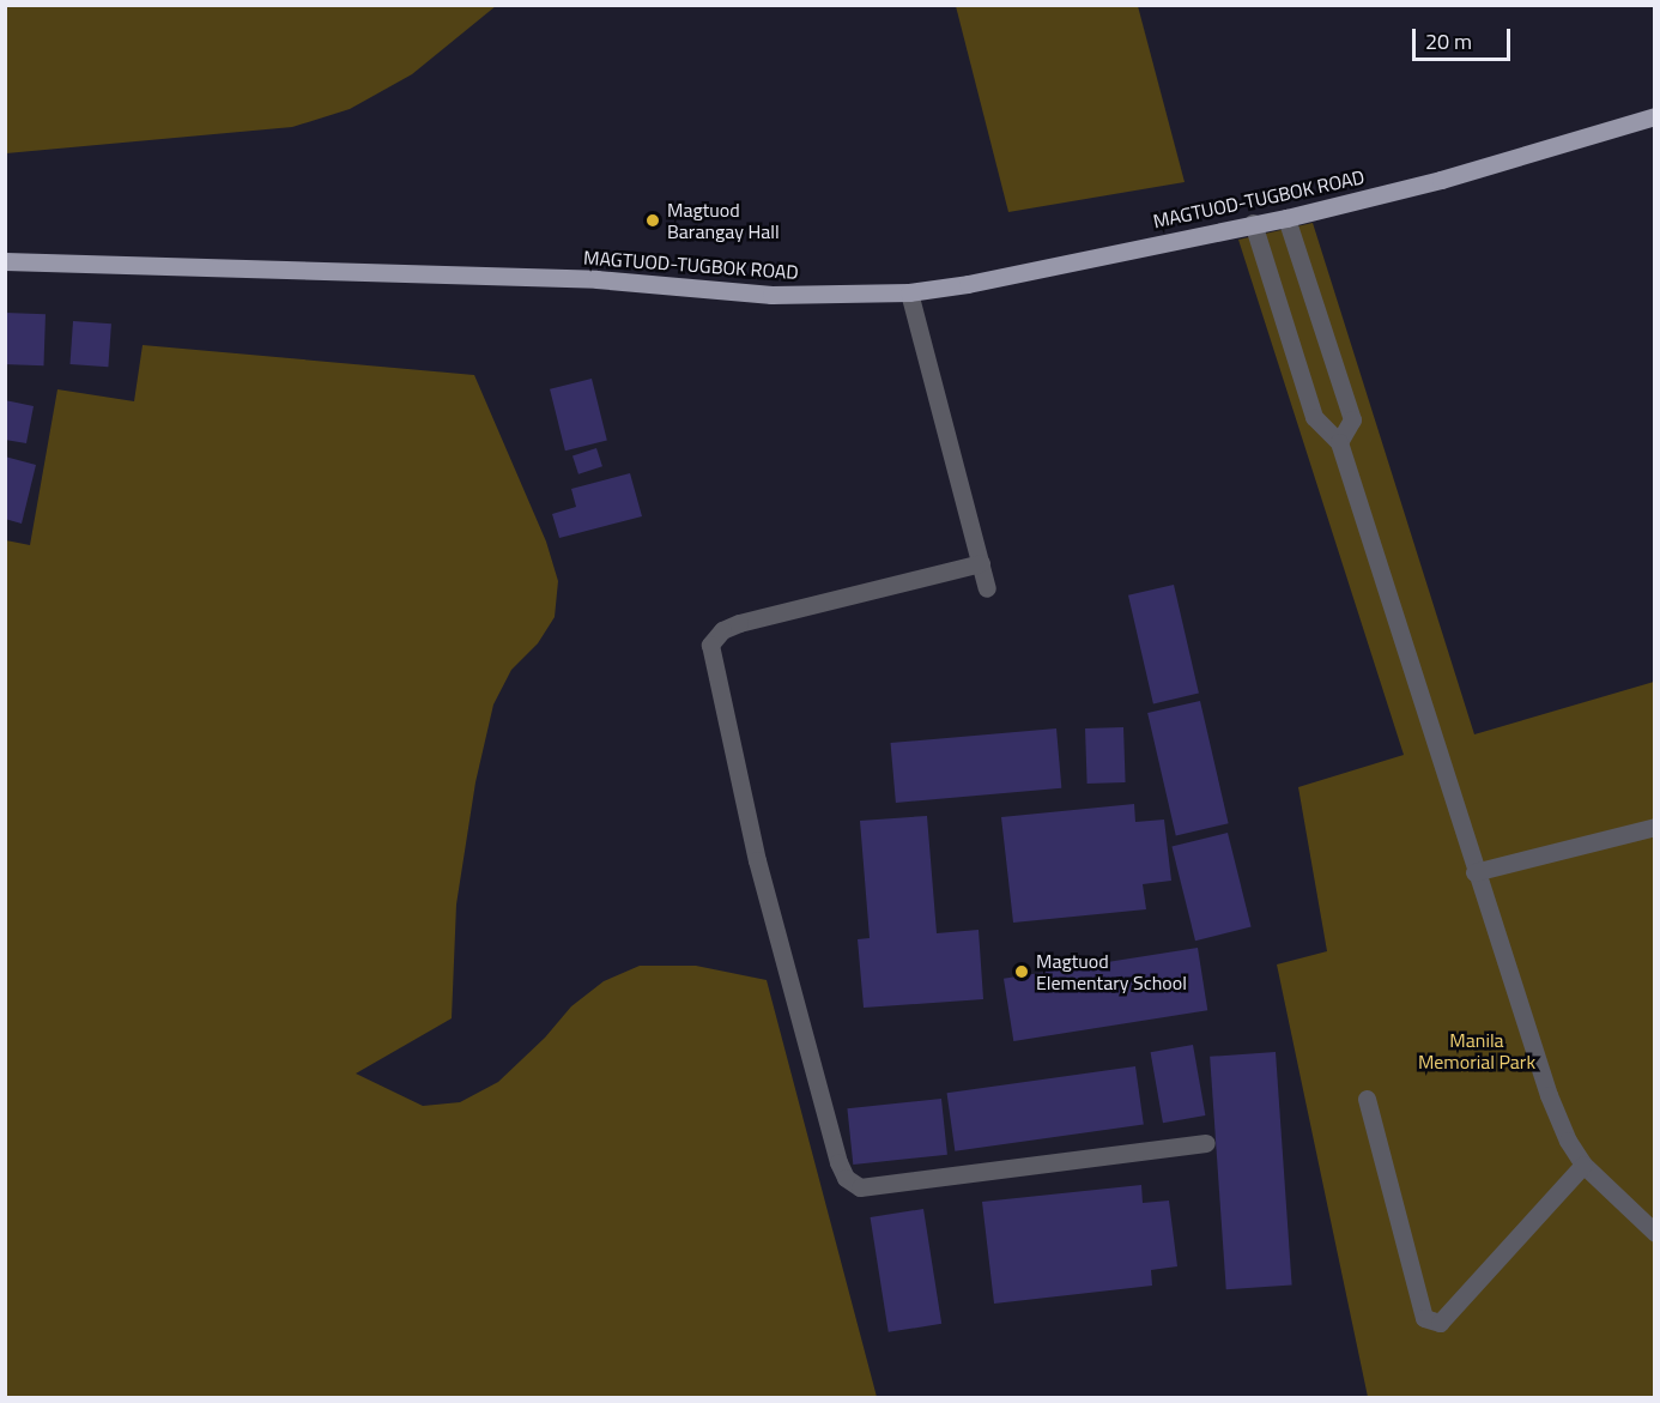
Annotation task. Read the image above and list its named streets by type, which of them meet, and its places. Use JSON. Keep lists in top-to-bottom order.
{
  "streets": {
    "main road": ["MAGTUOD-TUGBOK ROAD"]
  },
  "parks": ["Manila Memorial Park"],
  "places": ["Magtuod Barangay Hall", "Magtuod Elementary School"],
  "scale_bar": "20 m"
}
